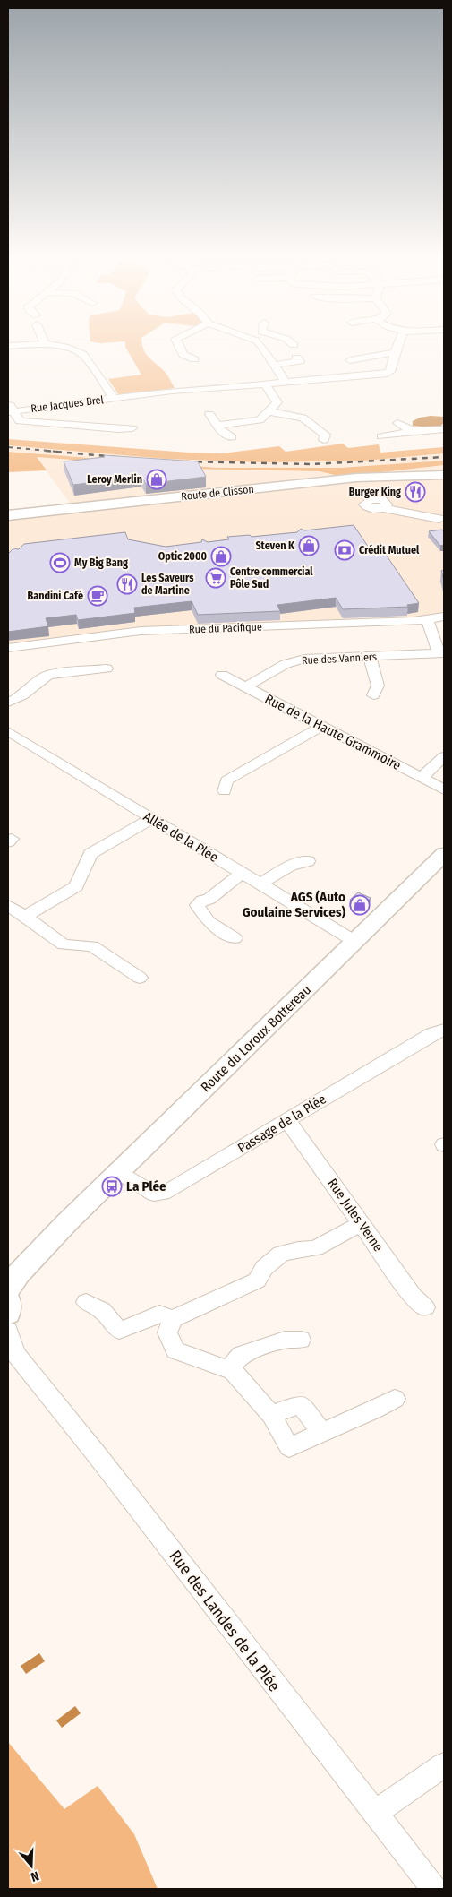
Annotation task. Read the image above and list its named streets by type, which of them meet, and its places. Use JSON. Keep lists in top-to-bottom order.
{
  "streets": {
    "main road": ["Route de Clisson", "Route du Loroux Bottereau"],
    "street": [
      "Rue Jacques Brel",
      "Rue du Pacifique",
      "Rue des Vanniers",
      "Rue de la Haute Grammoire",
      "Allée de la Plée",
      "Passage de la Plée",
      "Rue Jules Verne",
      "Rue des Landes de la Plée"
    ]
  },
  "crossings": [
    ["Rue du Pacifique", "Rue des Vanniers"],
    ["Rue des Vanniers", "Rue de la Haute Grammoire"],
    ["Allée de la Plée", "Route du Loroux Bottereau"],
    ["Route du Loroux Bottereau", "Passage de la Plée"],
    ["Passage de la Plée", "Rue Jules Verne"]
  ],
  "places": {
    "shop": [
      "Leroy Merlin",
      "Steven K",
      "Optic 2000",
      "AGS (Auto Goulaine Services)"
    ],
    "restaurant": ["Burger King", "Les Saveurs de Martine"],
    "bank": ["Crédit Mutuel"],
    "sports": ["My Big Bang"],
    "supermarket": ["Centre commercial Pôle Sud"],
    "cafe": ["Bandini Café"],
    "bus stop": ["La Plée"]
  },
  "north": "bottom"
}
